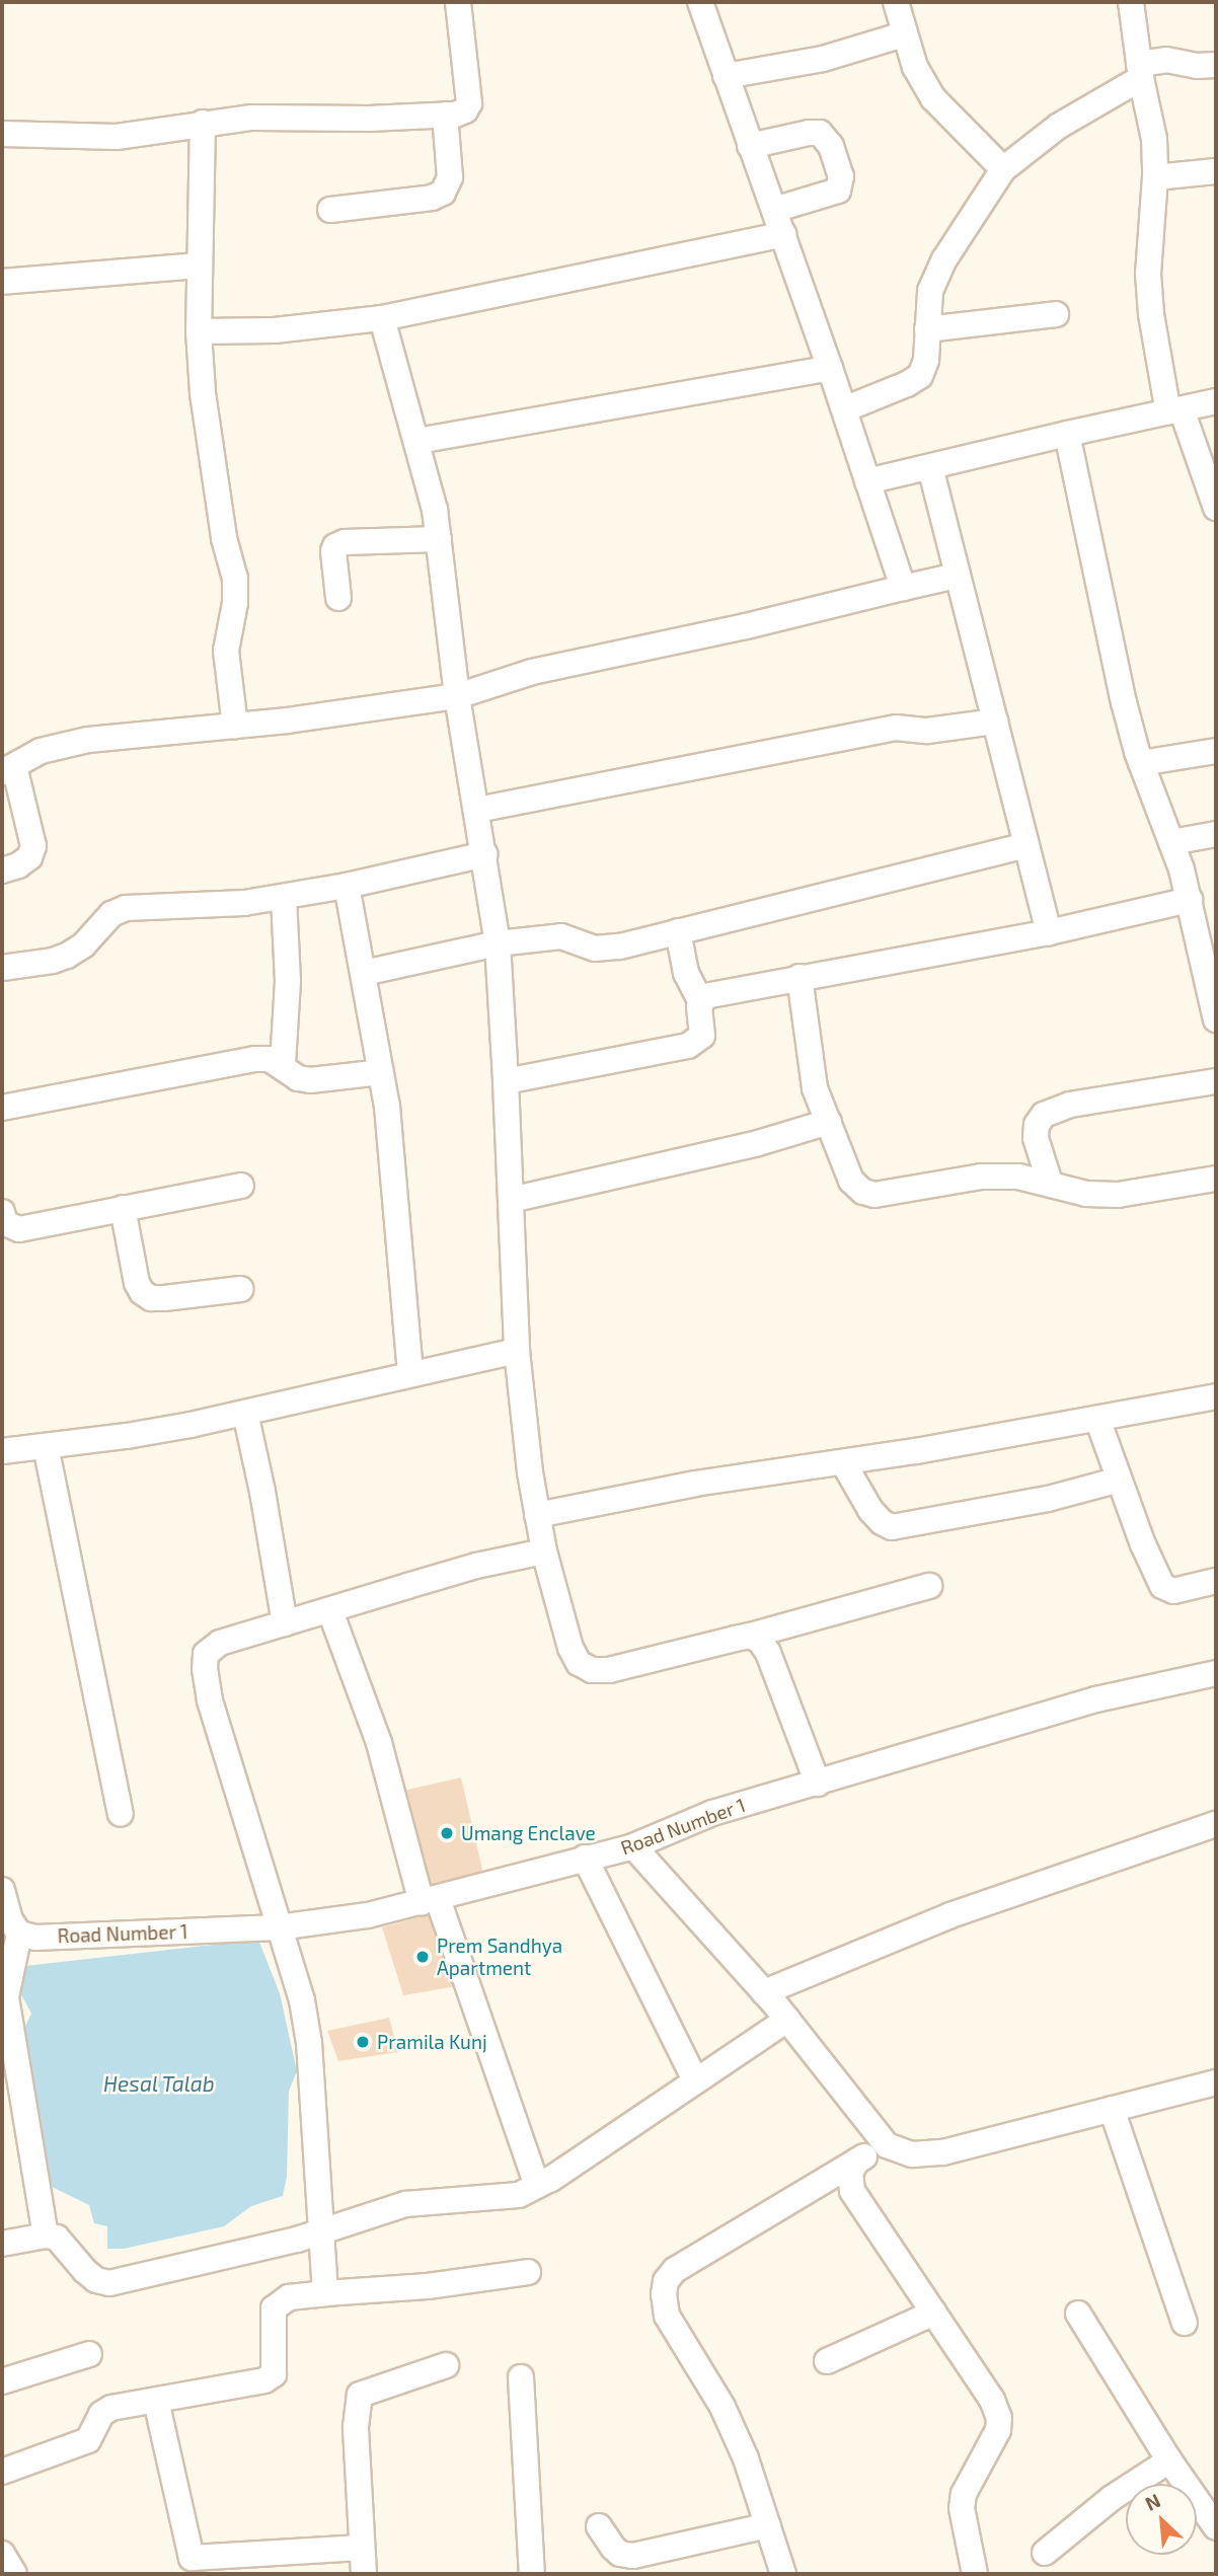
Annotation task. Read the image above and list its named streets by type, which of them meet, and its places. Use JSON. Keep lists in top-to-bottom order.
{
  "streets": {
    "street": ["Road Number 1"]
  },
  "water": ["Hesal Talab"],
  "places": ["Umang Enclave", "Prem Sandhya Apartment", "Pramila Kunj"],
  "north": "top left"
}
